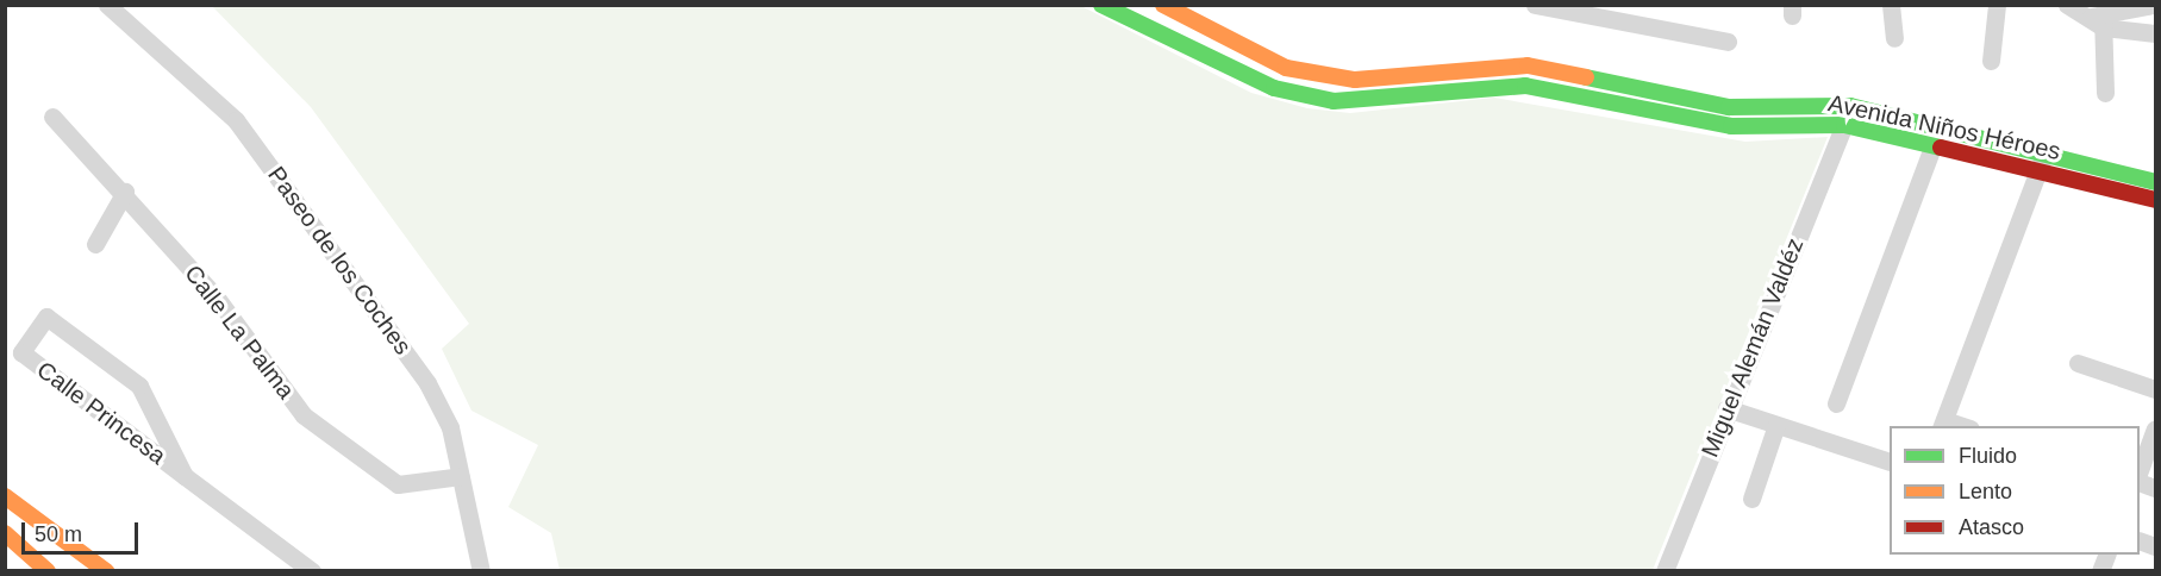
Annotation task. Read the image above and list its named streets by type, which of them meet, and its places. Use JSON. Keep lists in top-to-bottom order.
{
  "streets": {
    "main road": ["Avenida Niños Héroes"],
    "street": [
      "Paseo de los Coches",
      "Calle La Palma",
      "Miguel Alemán Valdéz",
      "Calle Princesa"
    ]
  },
  "crossings": [
    ["Avenida Niños Héroes", "Miguel Alemán Valdéz"],
    ["Paseo de los Coches", "Calle La Palma"]
  ],
  "legend": ["Fluido", "Lento", "Atasco"],
  "scale_bar": "50 m"
}
